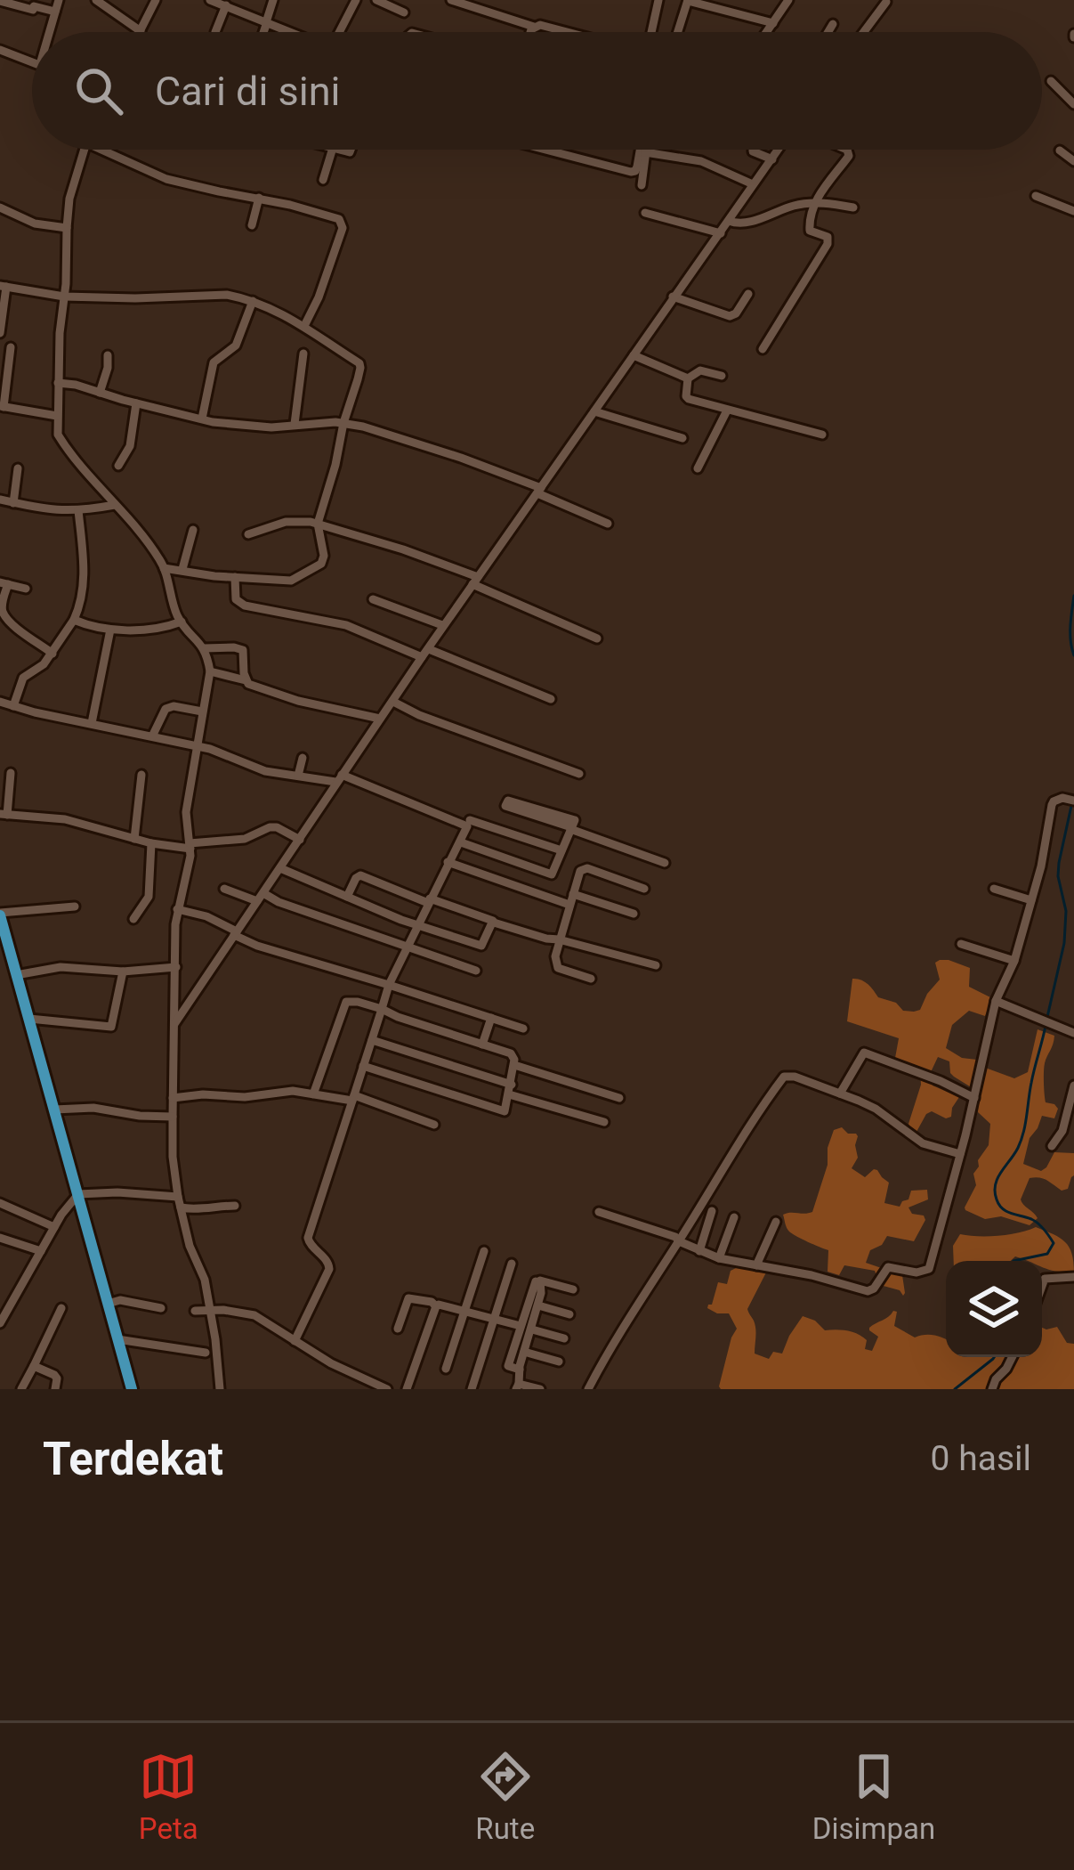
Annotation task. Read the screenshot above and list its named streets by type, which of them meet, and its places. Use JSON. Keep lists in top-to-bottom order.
{
  "page": {
    "search": "Cari di sini",
    "heading": ["Terdekat", "0 hasil"],
    "nav": ["Peta", "Rute", "Disimpan"]
  }
}
